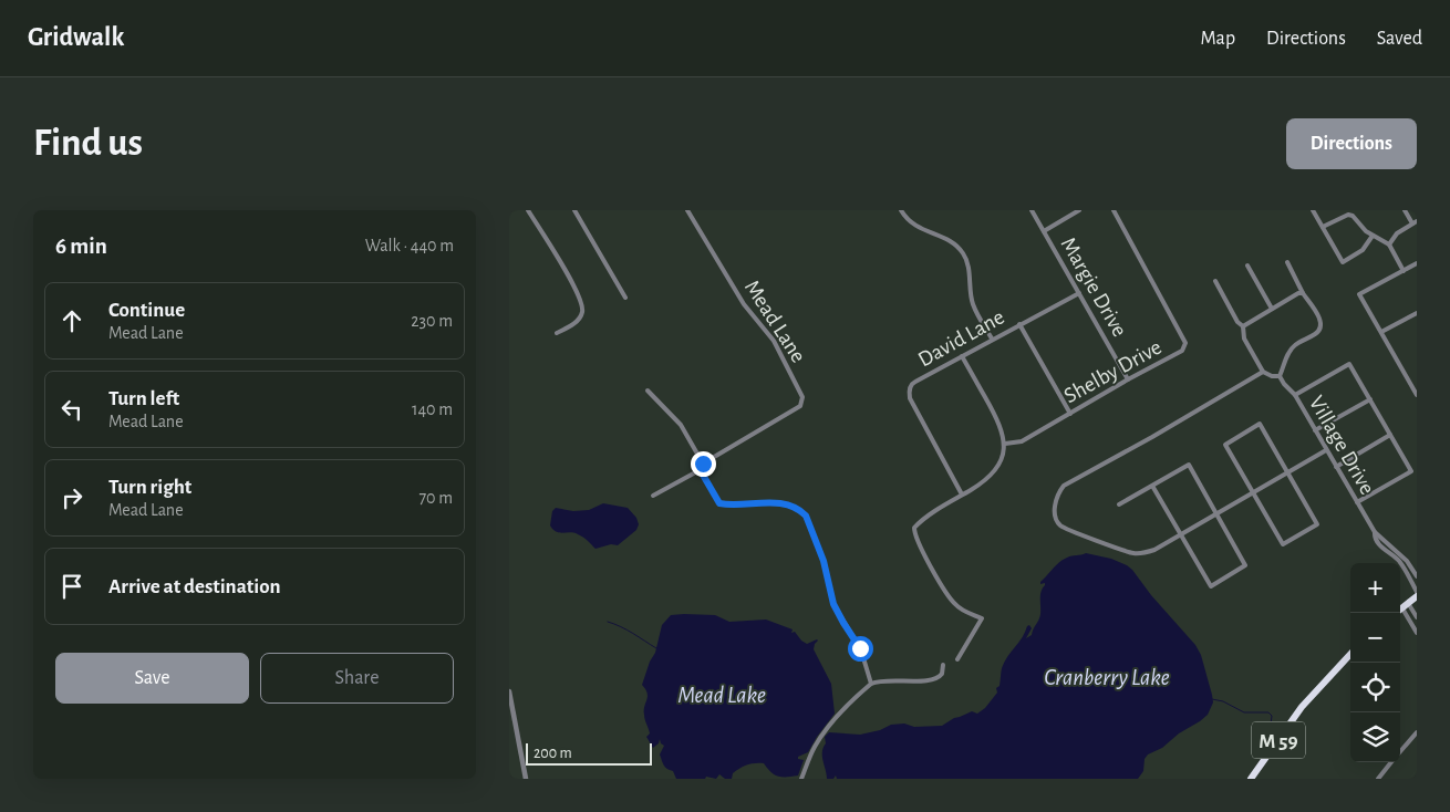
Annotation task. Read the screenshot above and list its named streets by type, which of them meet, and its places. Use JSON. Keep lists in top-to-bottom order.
{
  "streets": {
    "highway": ["M 59"],
    "street": [
      "Margie Drive",
      "Mead Lane",
      "David Lane",
      "Shelby Drive",
      "Village Drive"
    ]
  },
  "crossings": [
    ["Margie Drive", "David Lane"],
    ["Margie Drive", "Shelby Drive"]
  ],
  "water": ["Cranberry Lake", "Mead Lake"],
  "scale_bar": "200 m",
  "page": {
    "header": "Gridwalk",
    "nav": ["Map", "Directions", "Saved"],
    "buttons": [
      "Directions",
      ["Save", "Share"]
    ],
    "title": "Find us",
    "heading": ["6 min", "Walk · 440 m"],
    "list": [
      ["Continue", "Mead Lane", "230 m"],
      ["Turn left", "Mead Lane", "140 m"],
      ["Turn right", "Mead Lane", "70 m"],
      "Arrive at destination"
    ],
    "map_buttons": ["+", "−"],
    "scale": "200 m"
  }
}
